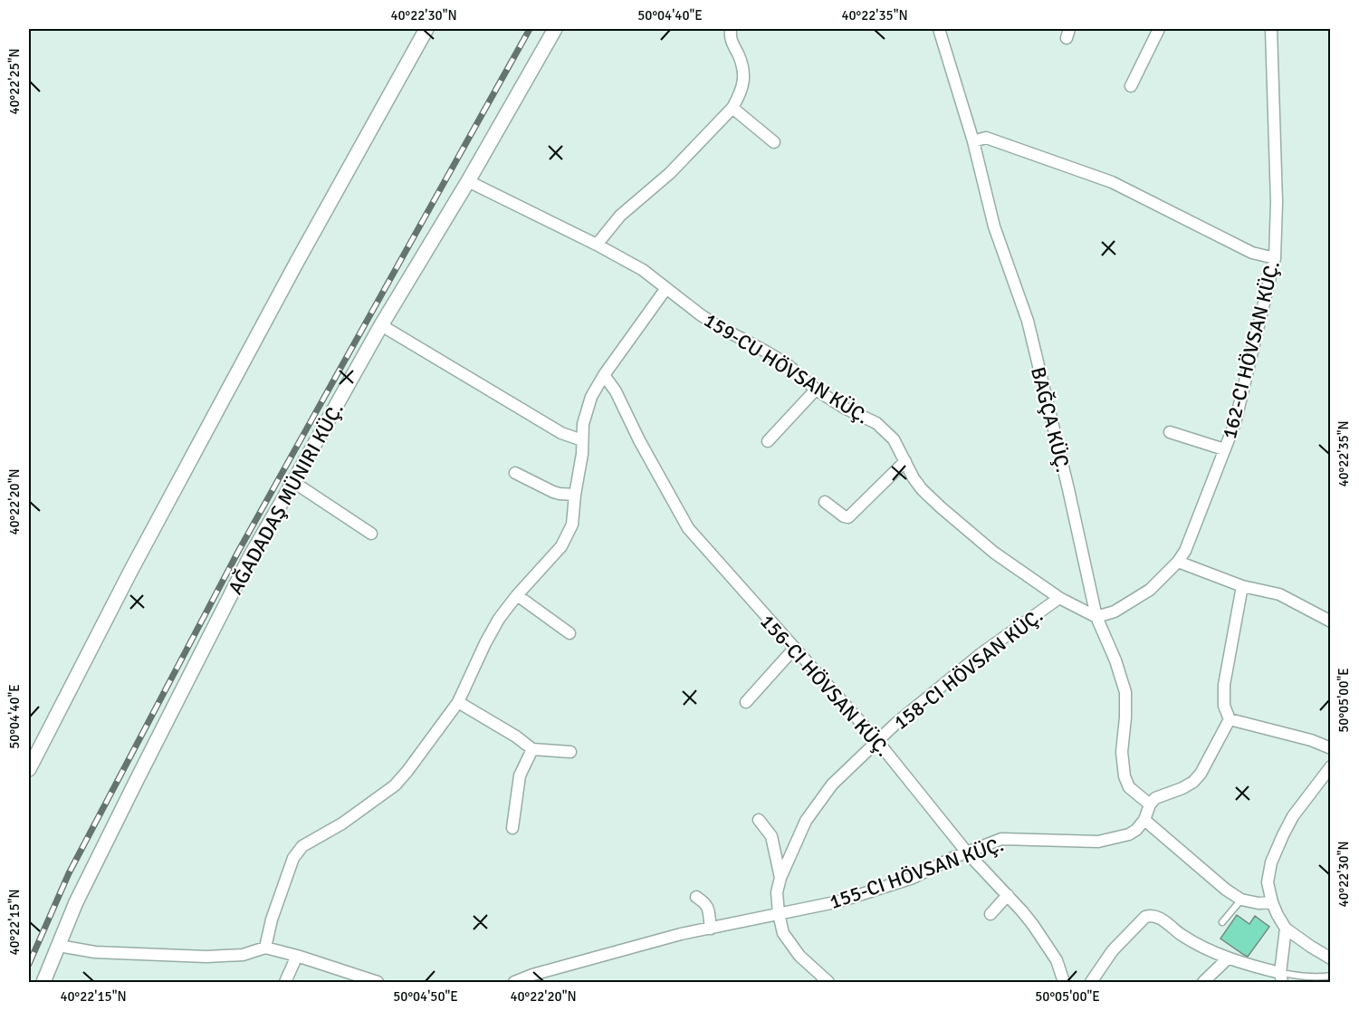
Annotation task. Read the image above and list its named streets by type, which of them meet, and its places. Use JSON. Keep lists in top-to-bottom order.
{
  "streets": {
    "street": [
      "162-CI HÖVSAN KÜÇ.",
      "159-CU HÖVSAN KÜÇ.",
      "BAĞÇA KÜÇ.",
      "AĞADADAŞ MÜNIRI KÜÇ.",
      "158-CI HÖVSAN KÜÇ.",
      "155-CI HÖVSAN KÜÇ."
    ]
  },
  "crossings": [
    ["162-CI HÖVSAN KÜÇ.", "159-CU HÖVSAN KÜÇ."],
    ["162-CI HÖVSAN KÜÇ.", "BAĞÇA KÜÇ."],
    ["159-CU HÖVSAN KÜÇ.", "BAĞÇA KÜÇ."],
    ["159-CU HÖVSAN KÜÇ.", "AĞADADAŞ MÜNIRI KÜÇ."],
    ["159-CU HÖVSAN KÜÇ.", "158-CI HÖVSAN KÜÇ."],
    ["158-CI HÖVSAN KÜÇ.", "155-CI HÖVSAN KÜÇ."]
  ],
  "coordinates": [
    "40°22'30\"N",
    "50°04'40\"E",
    "40°22'35\"N",
    "40°22'25\"N",
    "40°22'20\"N",
    "50°05'00\"E",
    "40°22'15\"N",
    "50°04'50\"E"
  ]
}
